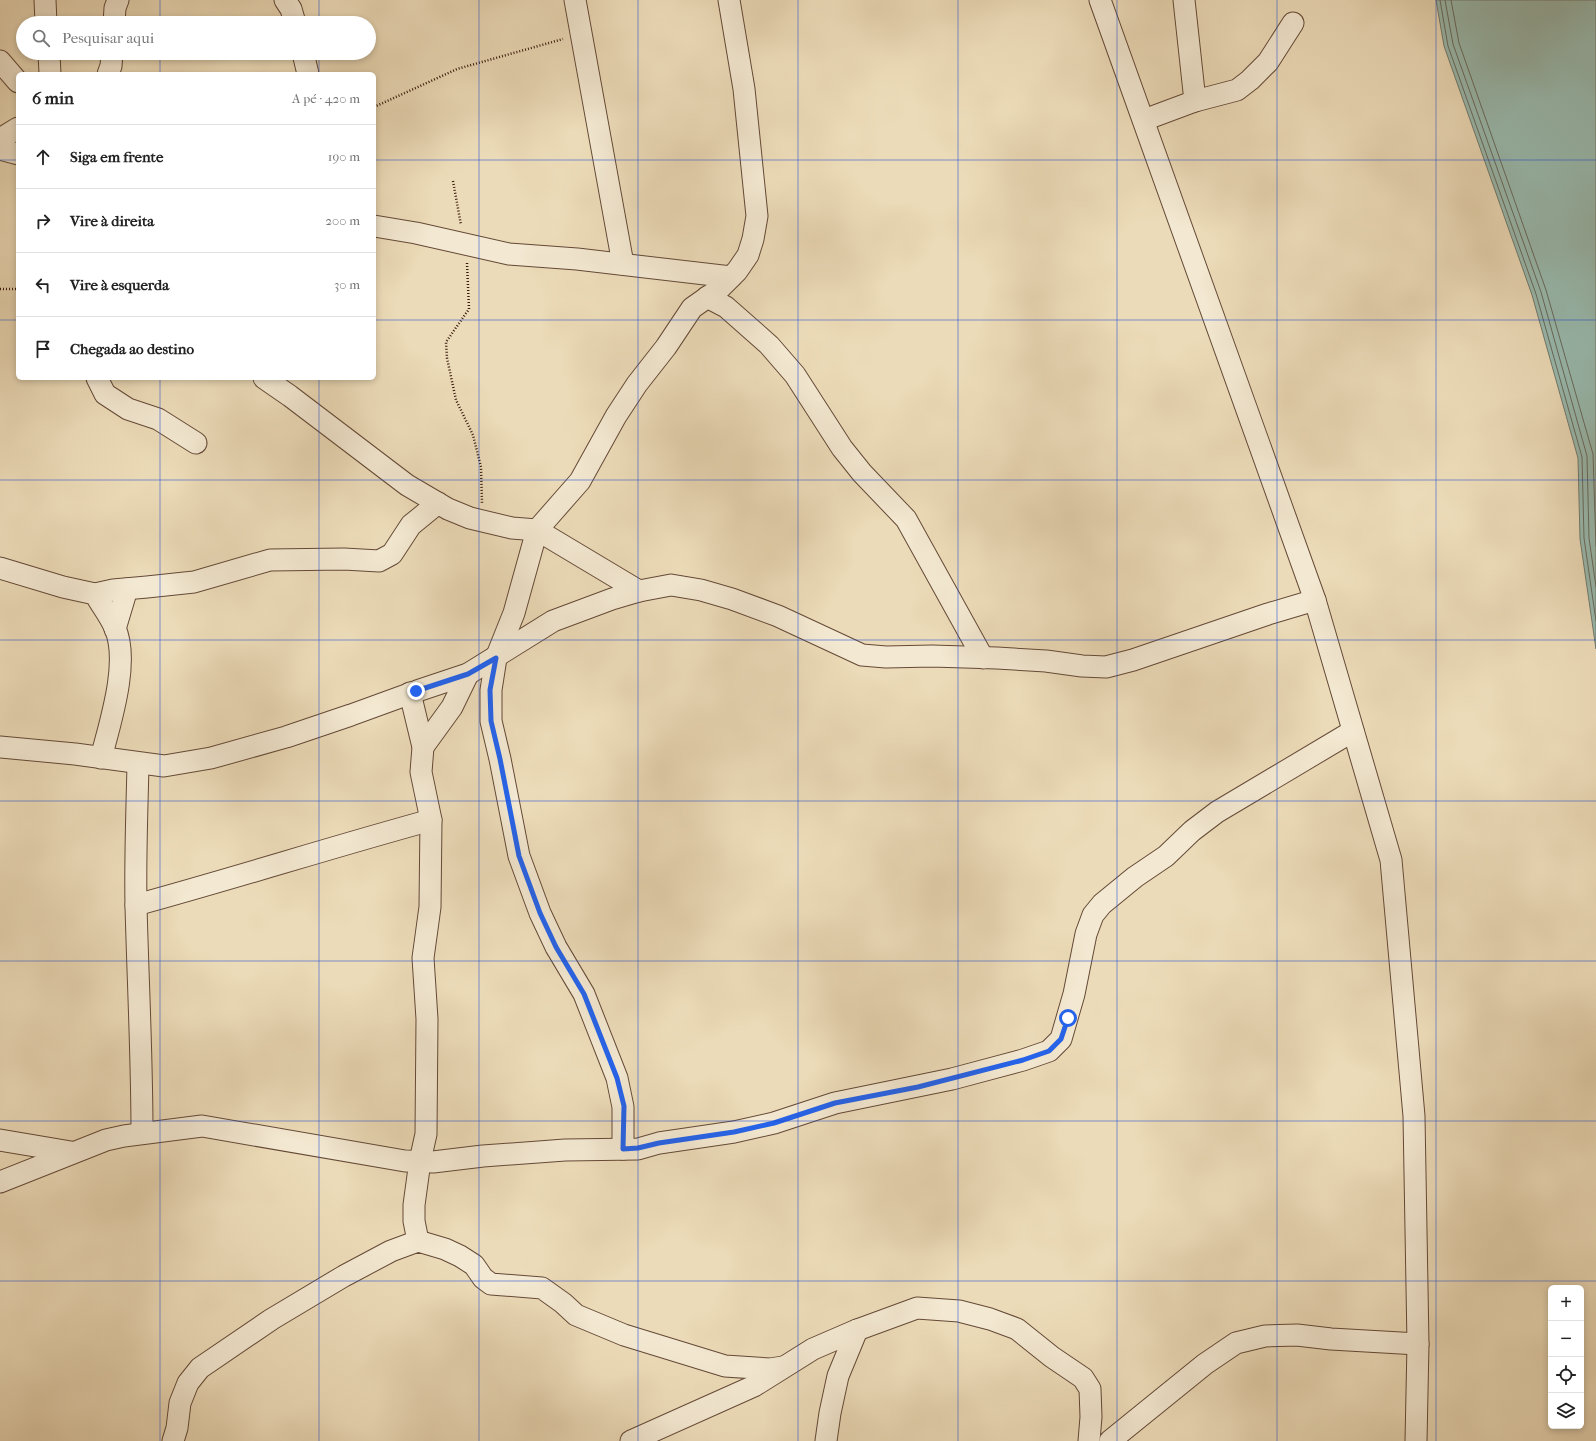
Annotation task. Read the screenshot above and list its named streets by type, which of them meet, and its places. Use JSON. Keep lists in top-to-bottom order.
{
  "page": {
    "search": "Pesquisar aqui",
    "heading": ["6 min", "A pé · 420 m"],
    "list": [
      ["Siga em frente", "190 m"],
      ["Vire à direita", "200 m"],
      ["Vire à esquerda", "30 m"],
      "Chegada ao destino"
    ],
    "map_buttons": ["+", "−"]
  }
}
